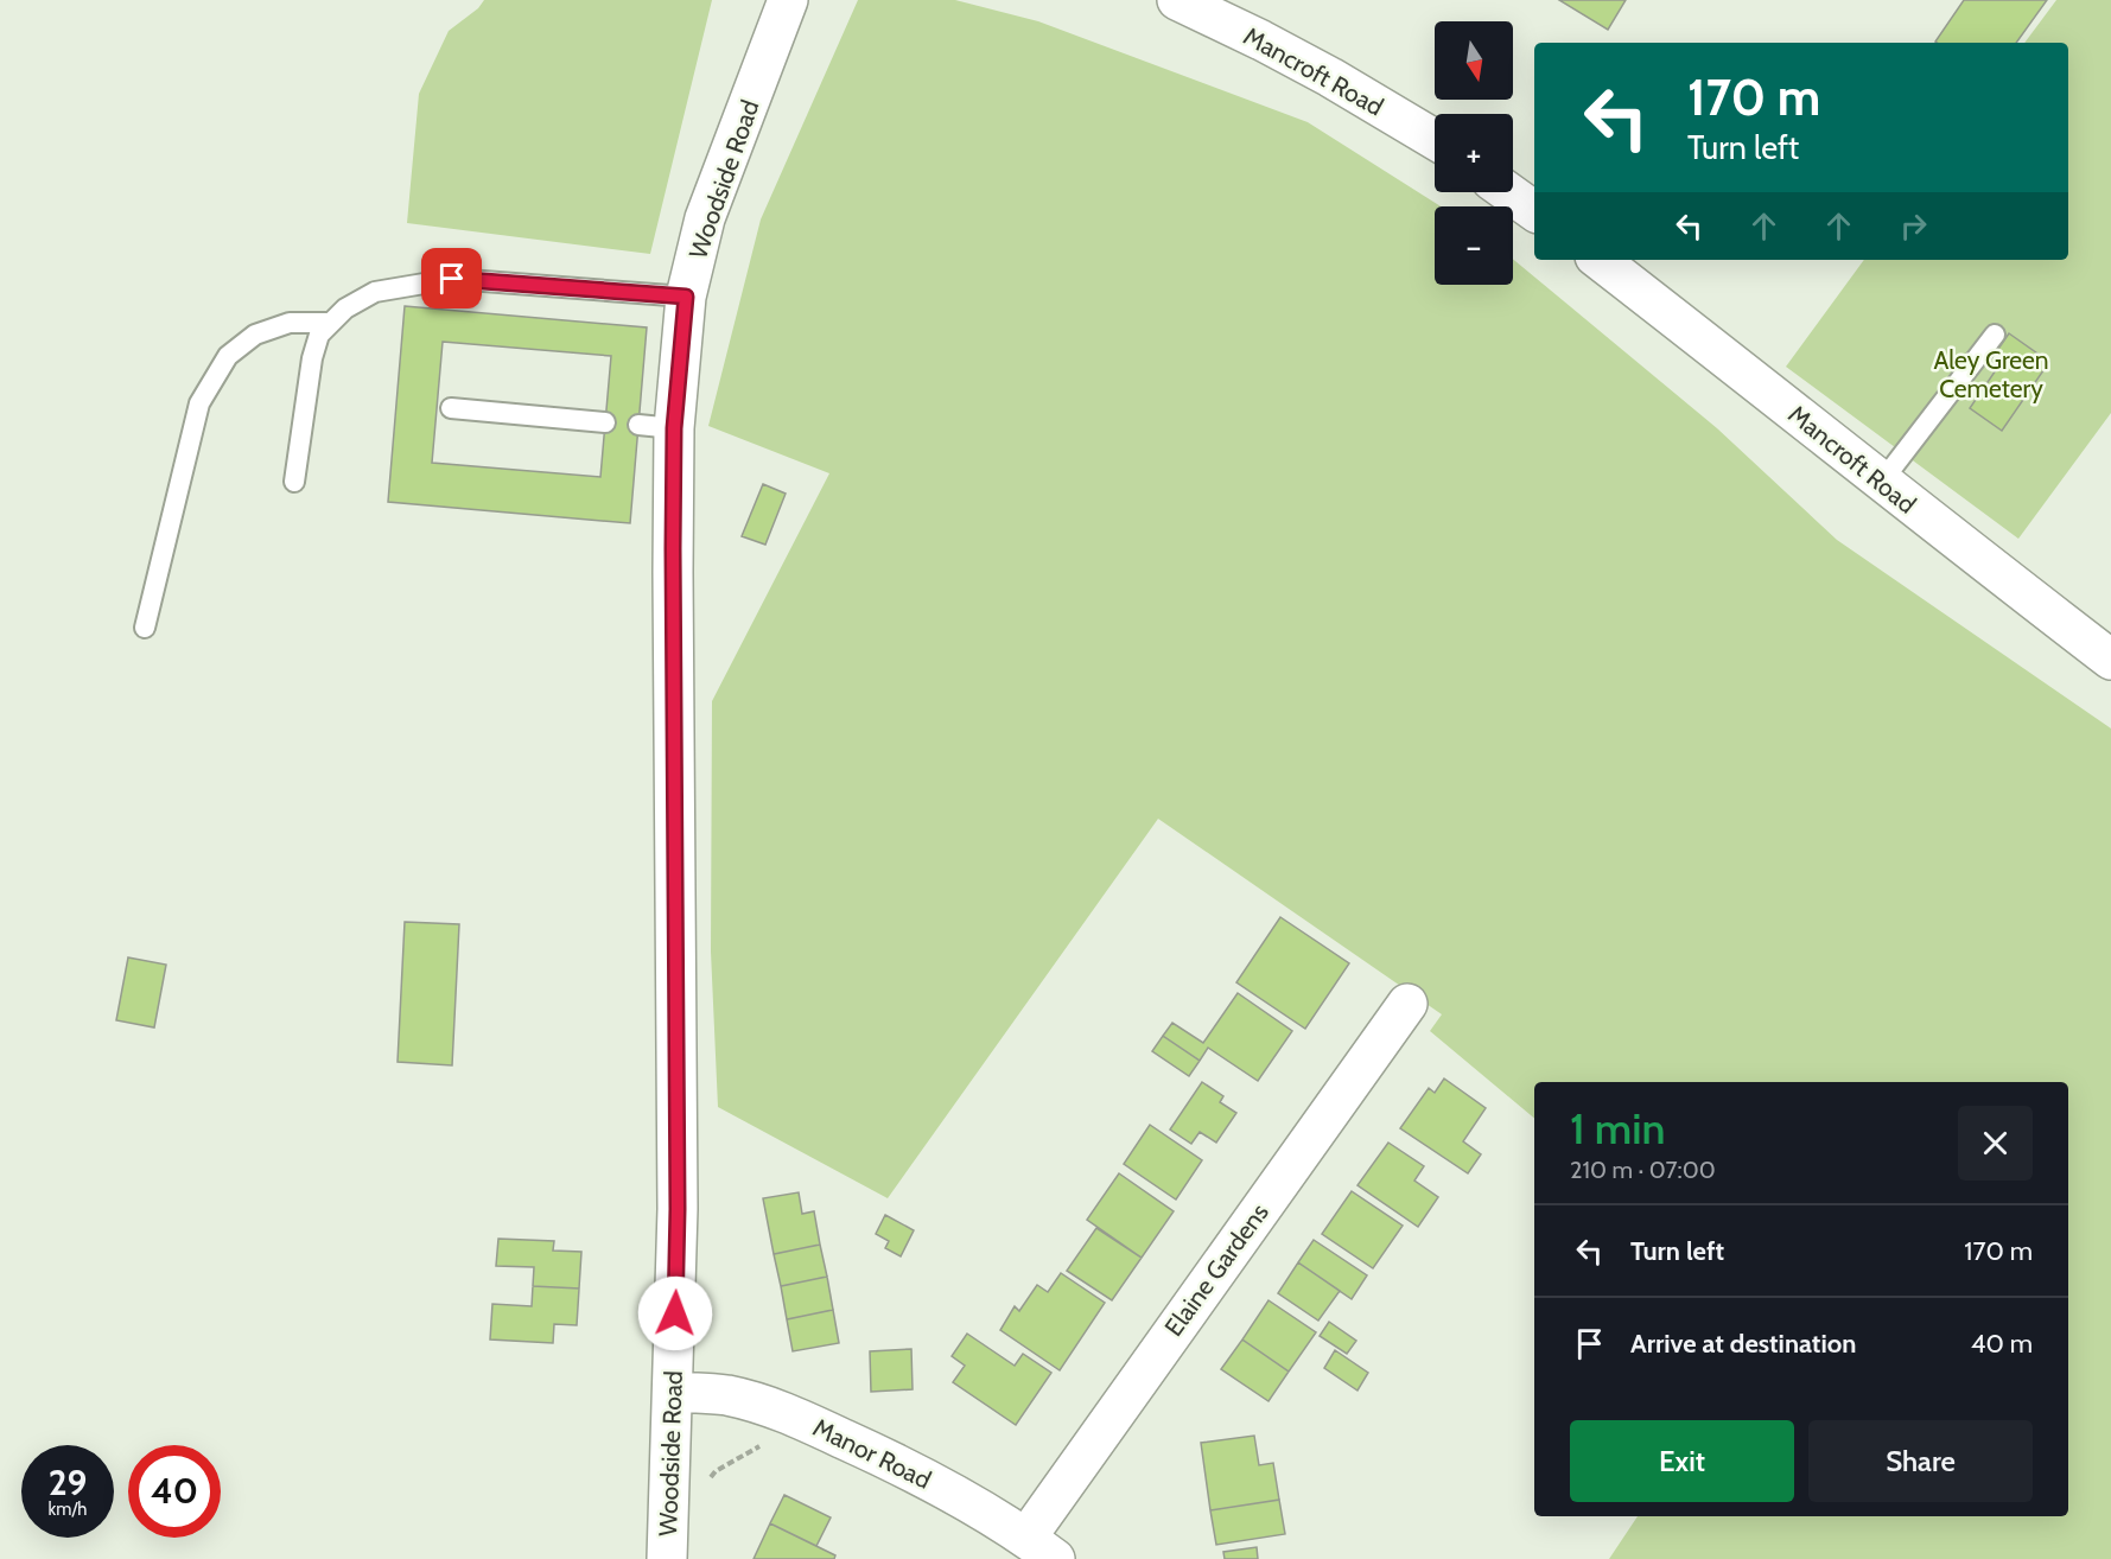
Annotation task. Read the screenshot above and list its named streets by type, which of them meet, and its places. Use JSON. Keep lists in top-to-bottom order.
{
  "streets": {
    "street": [
      "Mancroft Road",
      "Woodside Road",
      "Elaine Gardens",
      "Manor Road"
    ]
  },
  "crossings": [
    ["Woodside Road", "Manor Road"],
    ["Elaine Gardens", "Manor Road"]
  ],
  "parks": ["Aley Green Cemetery"],
  "north": "bottom",
  "page": {
    "map_buttons": ["+", "−"],
    "turn": ["170 m", "Turn left"],
    "heading": ["1 min", "210 m · 07:00"],
    "list": [
      {
        "name": "Turn left",
        "value": "170 m"
      },
      {
        "name": "Arrive at destination",
        "value": "40 m"
      }
    ],
    "buttons": ["Exit", "Share"],
    "speed": "29 km/h",
    "limit": "40"
  }
}
